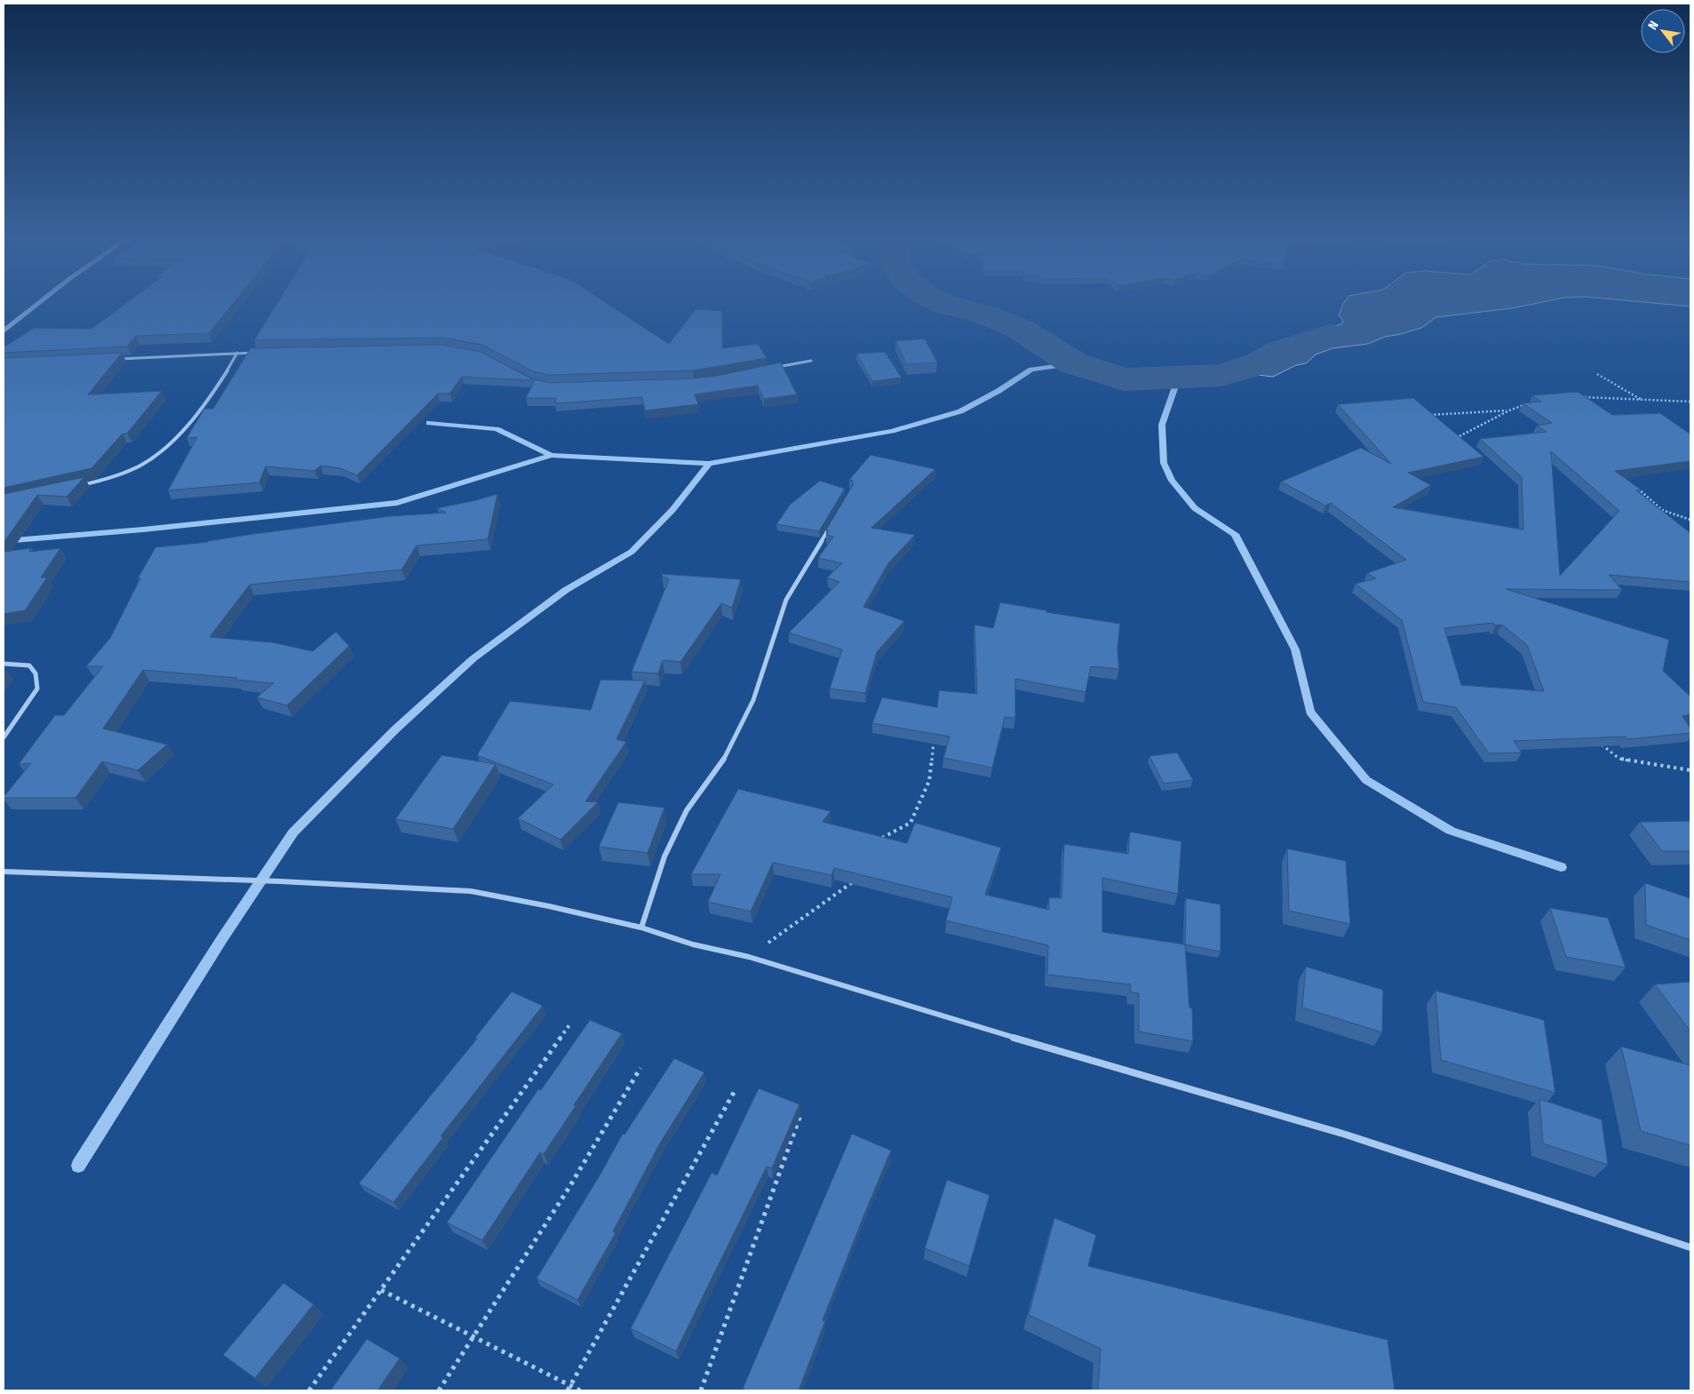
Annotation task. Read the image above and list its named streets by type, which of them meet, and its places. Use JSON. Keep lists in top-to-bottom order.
{
  "north": "top left"
}
